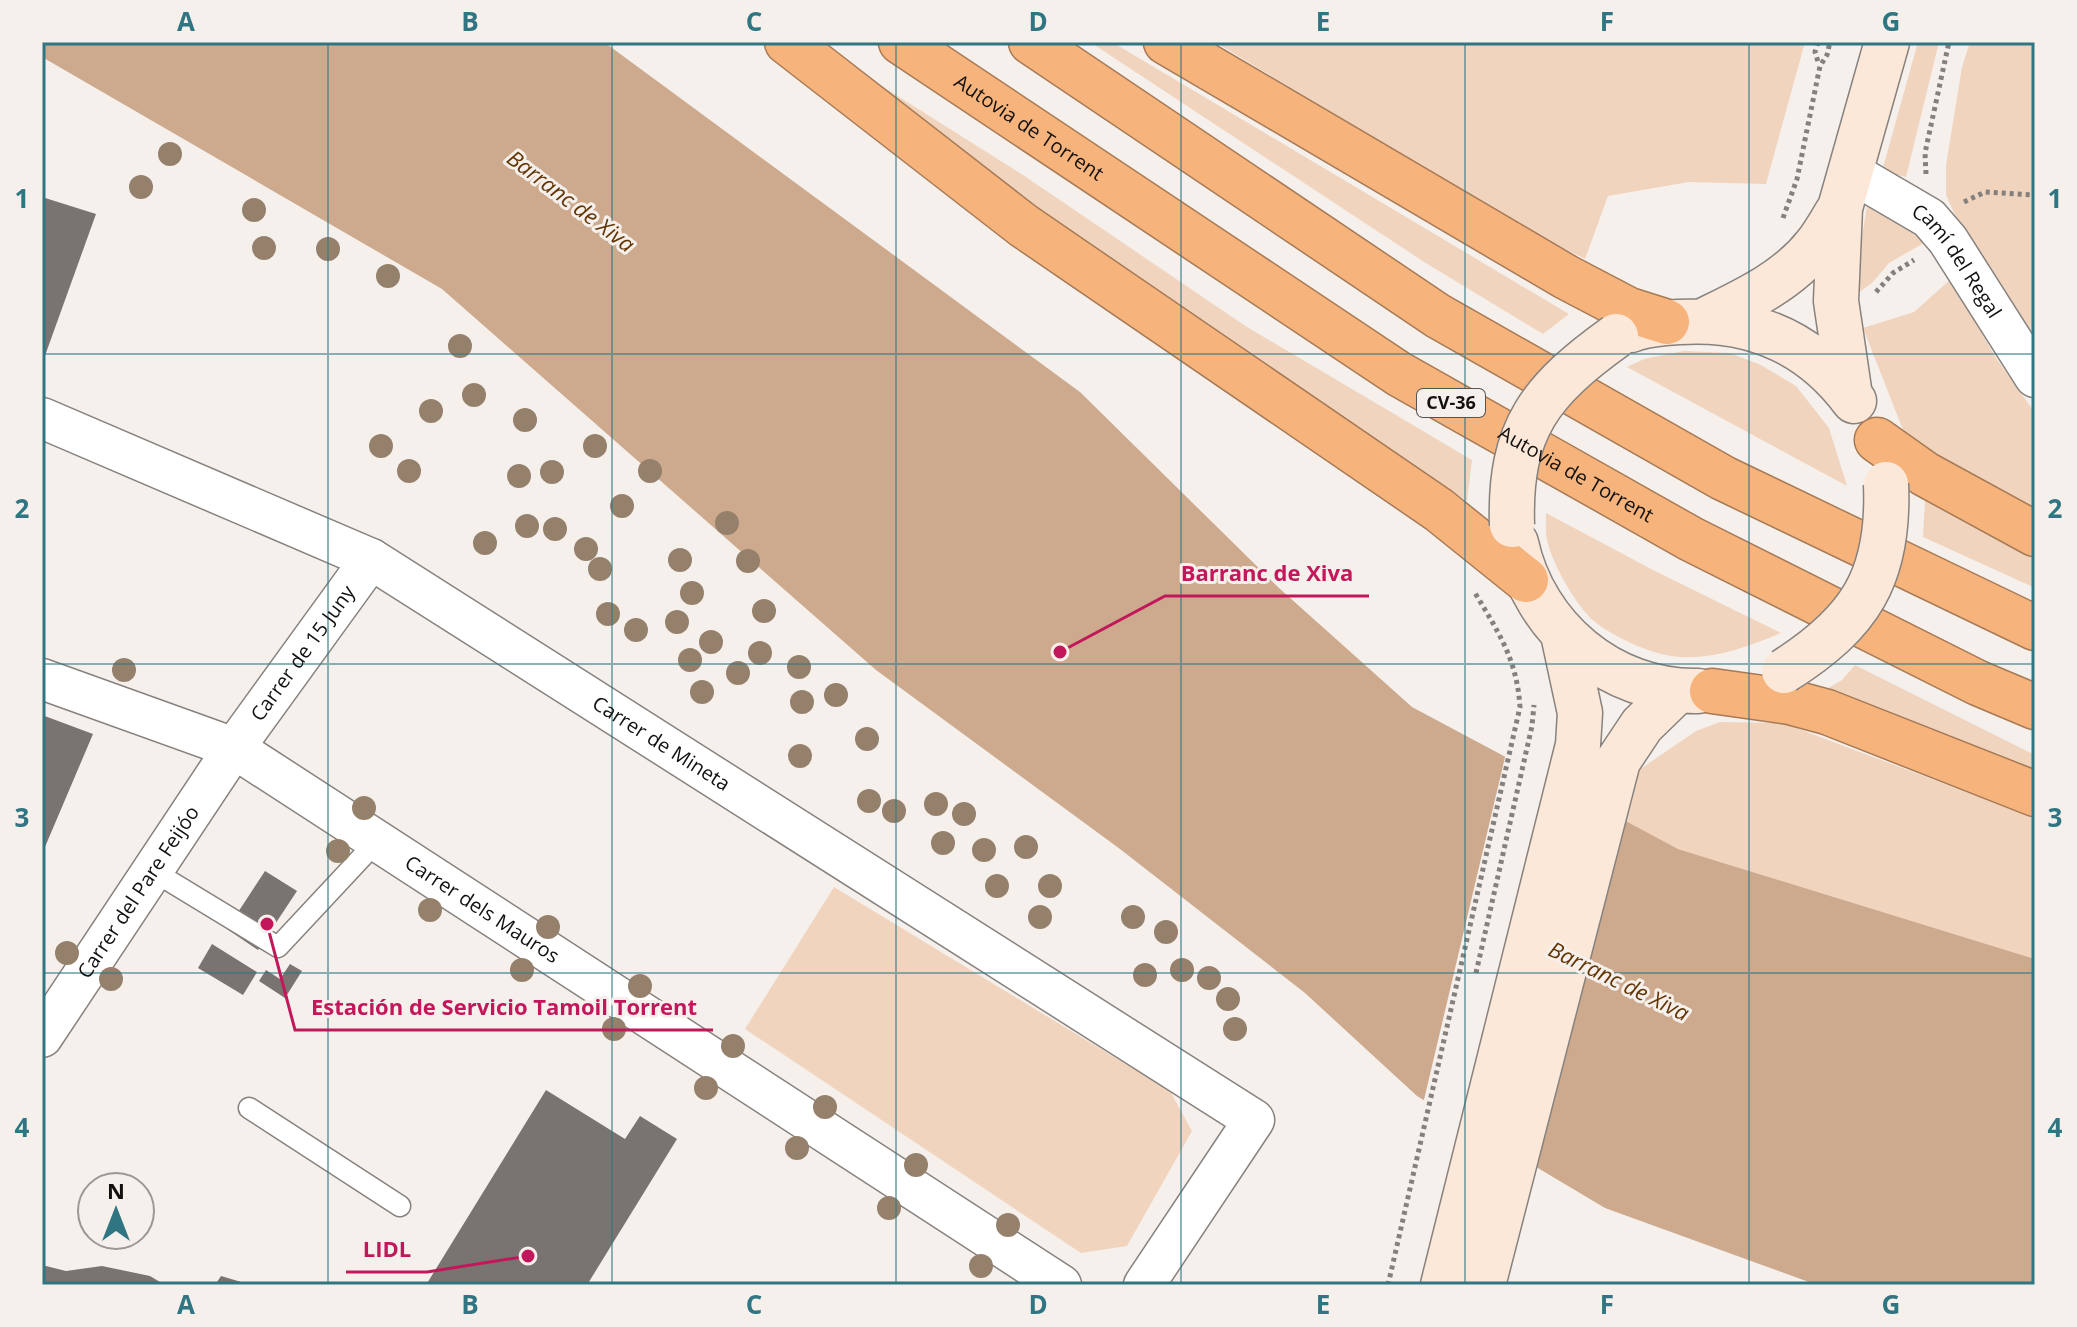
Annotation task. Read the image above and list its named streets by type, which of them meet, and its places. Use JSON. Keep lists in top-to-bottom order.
{
  "streets": {
    "highway": ["Autovia de Torrent", "CV-36"],
    "street": [
      "Camí del Regal",
      "Carrer de 15 Juny",
      "Carrer de Mineta",
      "Carrer del Pare Feijóo",
      "Carrer dels Mauros"
    ]
  },
  "crossings": [
    ["Carrer de 15 Juny", "Carrer de Mineta"],
    ["Carrer de 15 Juny", "Carrer del Pare Feijóo"],
    ["Carrer de 15 Juny", "Carrer dels Mauros"],
    ["Carrer del Pare Feijóo", "Carrer dels Mauros"]
  ],
  "water": ["Barranc de Xiva"],
  "places": ["Barranc de Xiva", "Estación de Servicio Tamoil Torrent", "LIDL"],
  "north": "top",
  "grid": {
    "columns": [
      "A",
      "B",
      "C",
      "D",
      "E",
      "F",
      "G"
    ],
    "rows": [
      "1",
      "2",
      "3",
      "4"
    ]
  }
}
